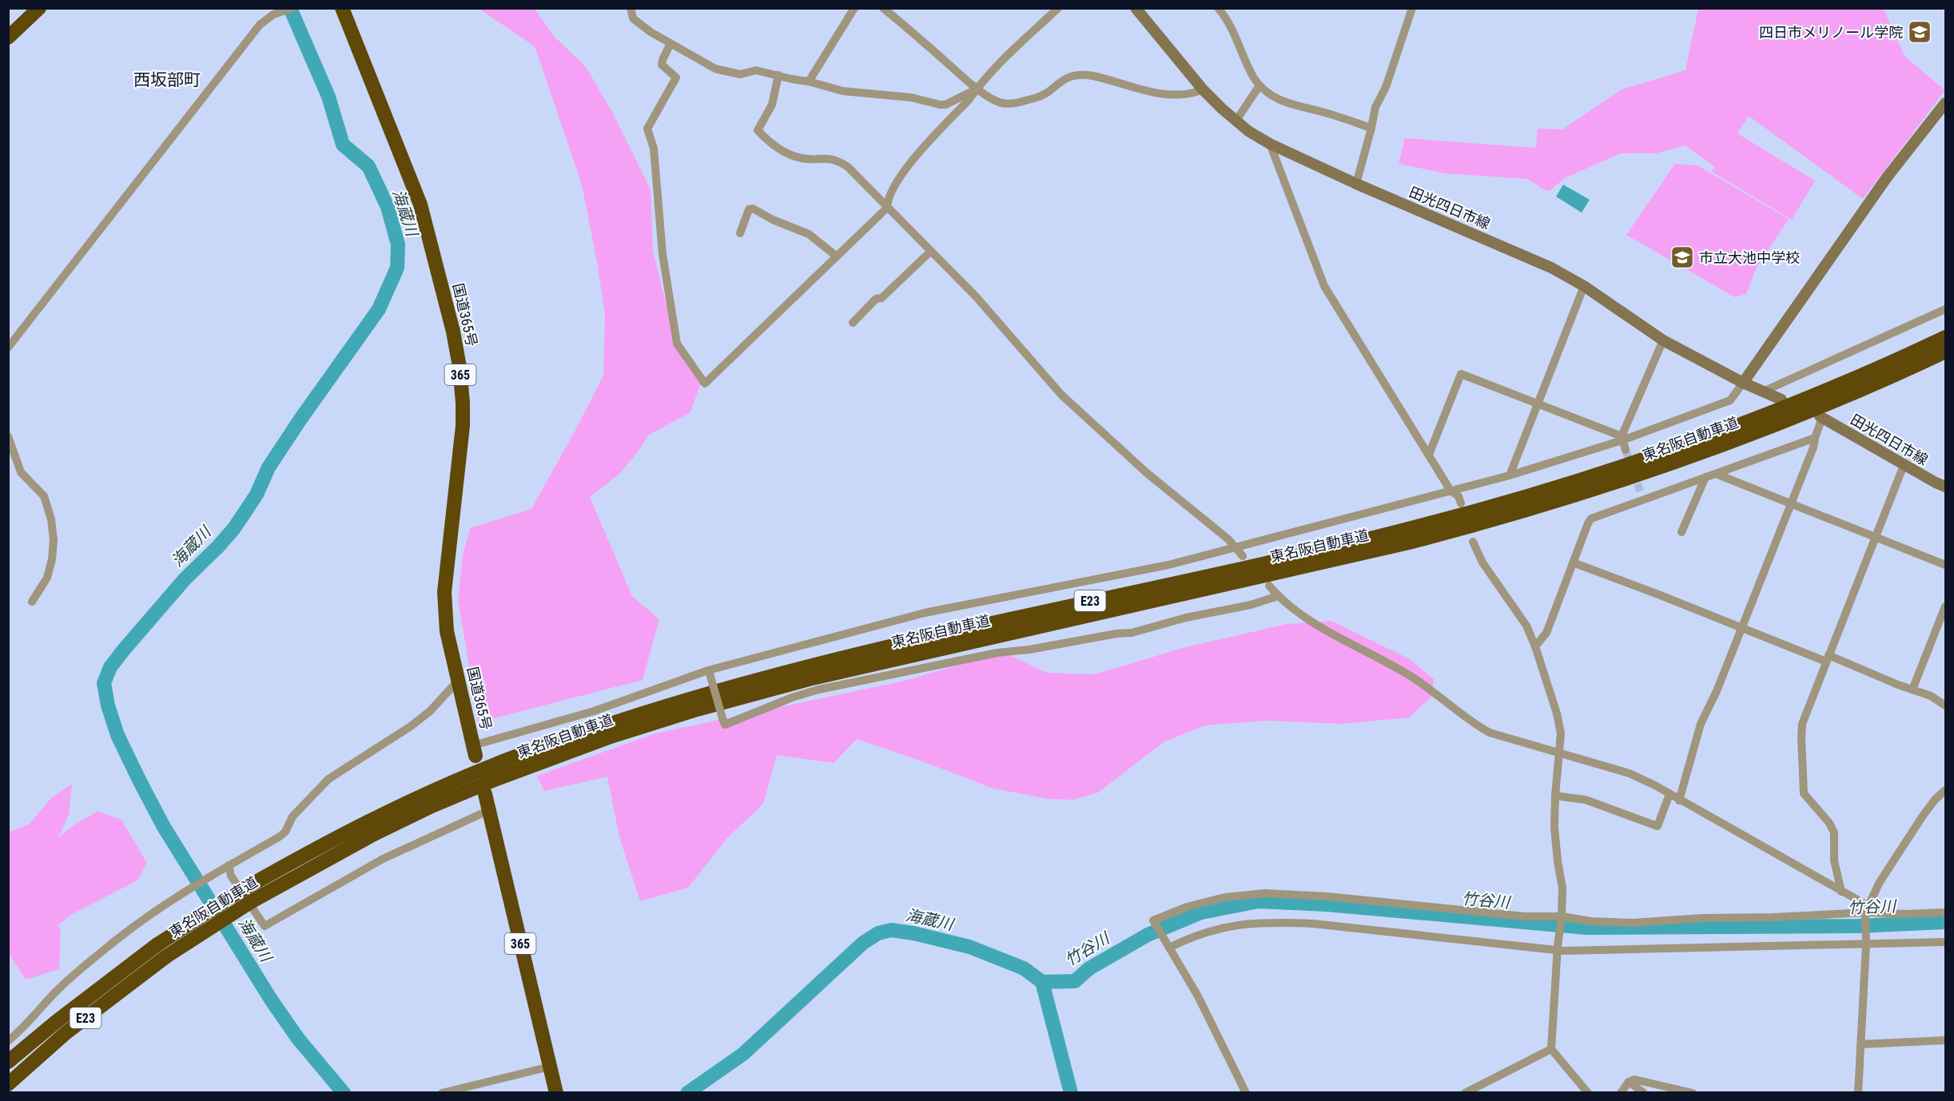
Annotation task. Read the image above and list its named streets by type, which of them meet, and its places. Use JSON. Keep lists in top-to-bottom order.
{
  "streets": {
    "highway": [
      "国道365号",
      "365",
      "東名阪自動車道",
      "E23"
    ],
    "main road": ["田光四日市線"]
  },
  "districts": ["西坂部町"],
  "water": ["海蔵川", "竹谷川"],
  "places": {
    "school or university": ["四日市メリノール学院", "市立大池中学校"]
  }
}
